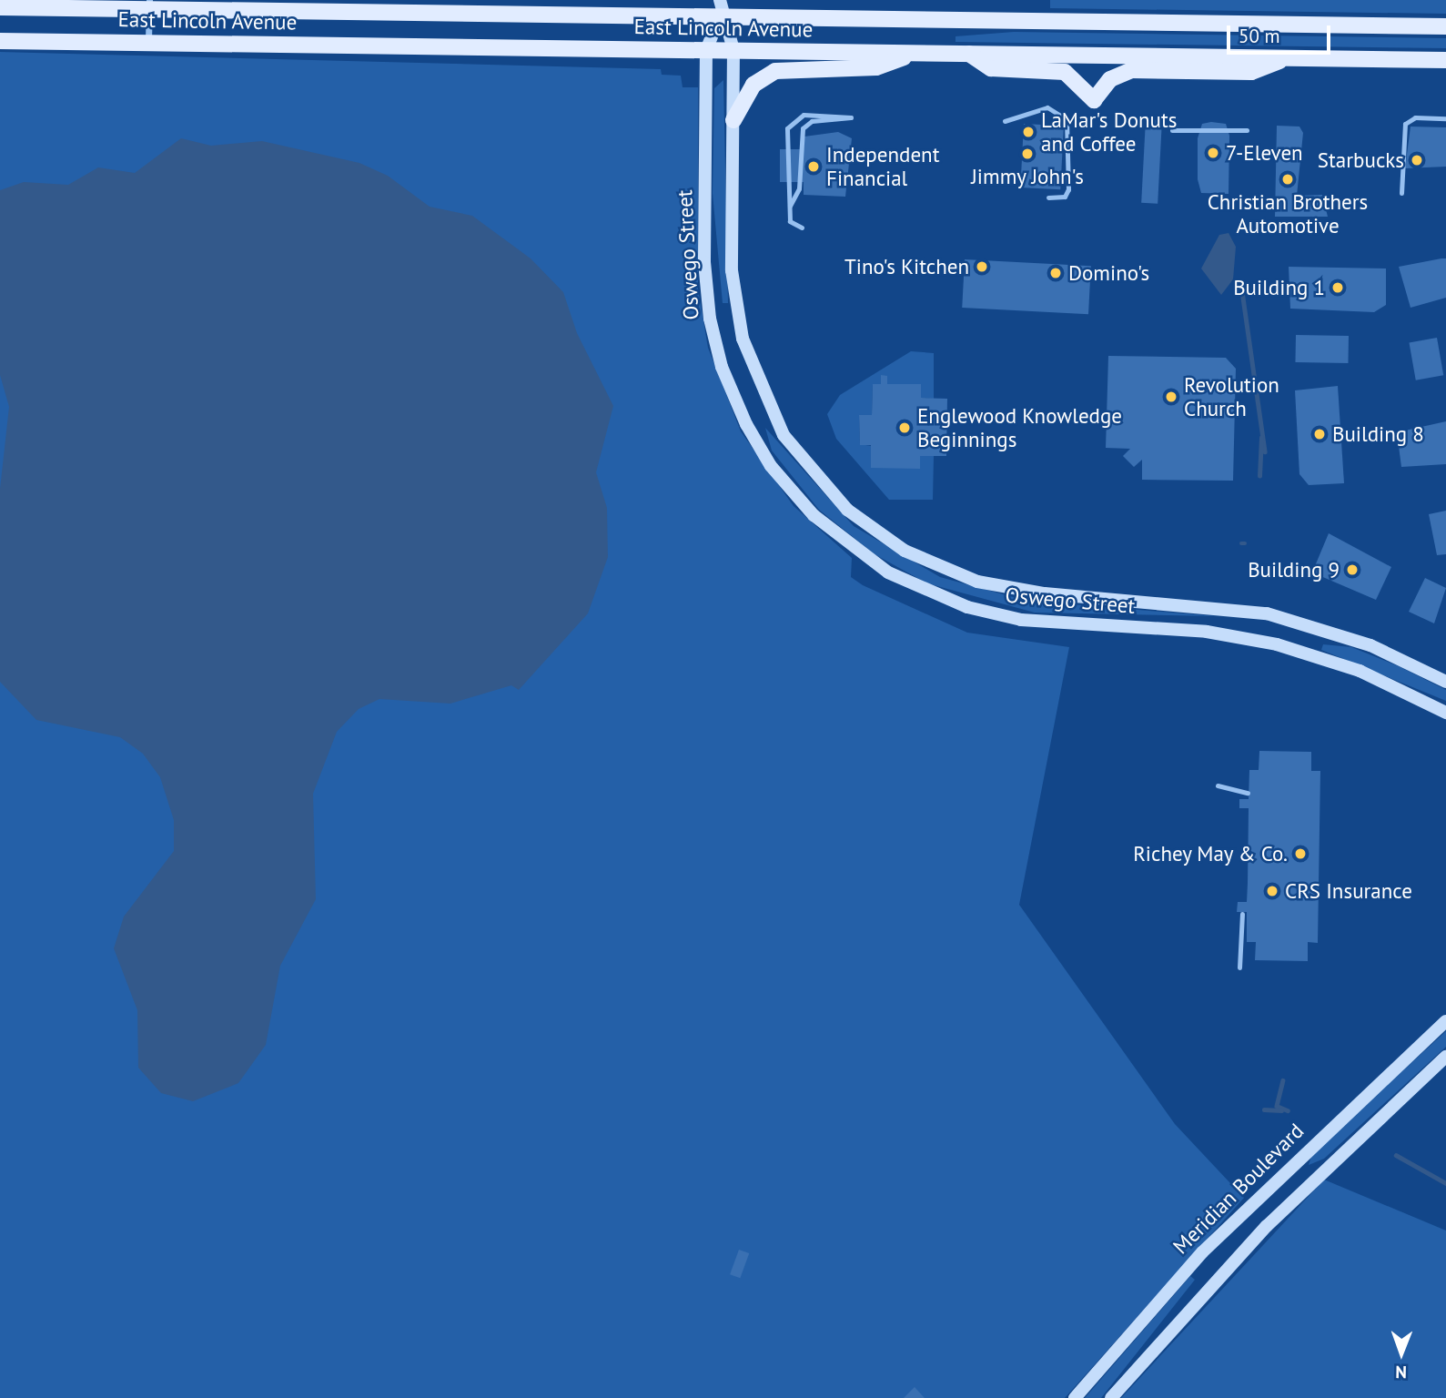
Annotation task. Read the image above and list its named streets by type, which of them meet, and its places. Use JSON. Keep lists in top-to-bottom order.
{
  "streets": {
    "main road": ["East Lincoln Avenue", "Oswego Street", "Meridian Boulevard"]
  },
  "crossings": [
    ["East Lincoln Avenue", "Oswego Street"]
  ],
  "places": [
    "LaMar's Donuts and Coffee",
    "7-Eleven",
    "Jimmy John's",
    "Starbucks",
    "Independent Financial",
    "Christian Brothers Automotive",
    "Tino's Kitchen",
    "Domino's",
    "Building 1",
    "Revolution Church",
    "Englewood Knowledge Beginnings",
    "Building 8",
    "Building 9",
    "Richey May & Co.",
    "CRS Insurance"
  ],
  "scale_bar": "50 m",
  "north": "bottom"
}
